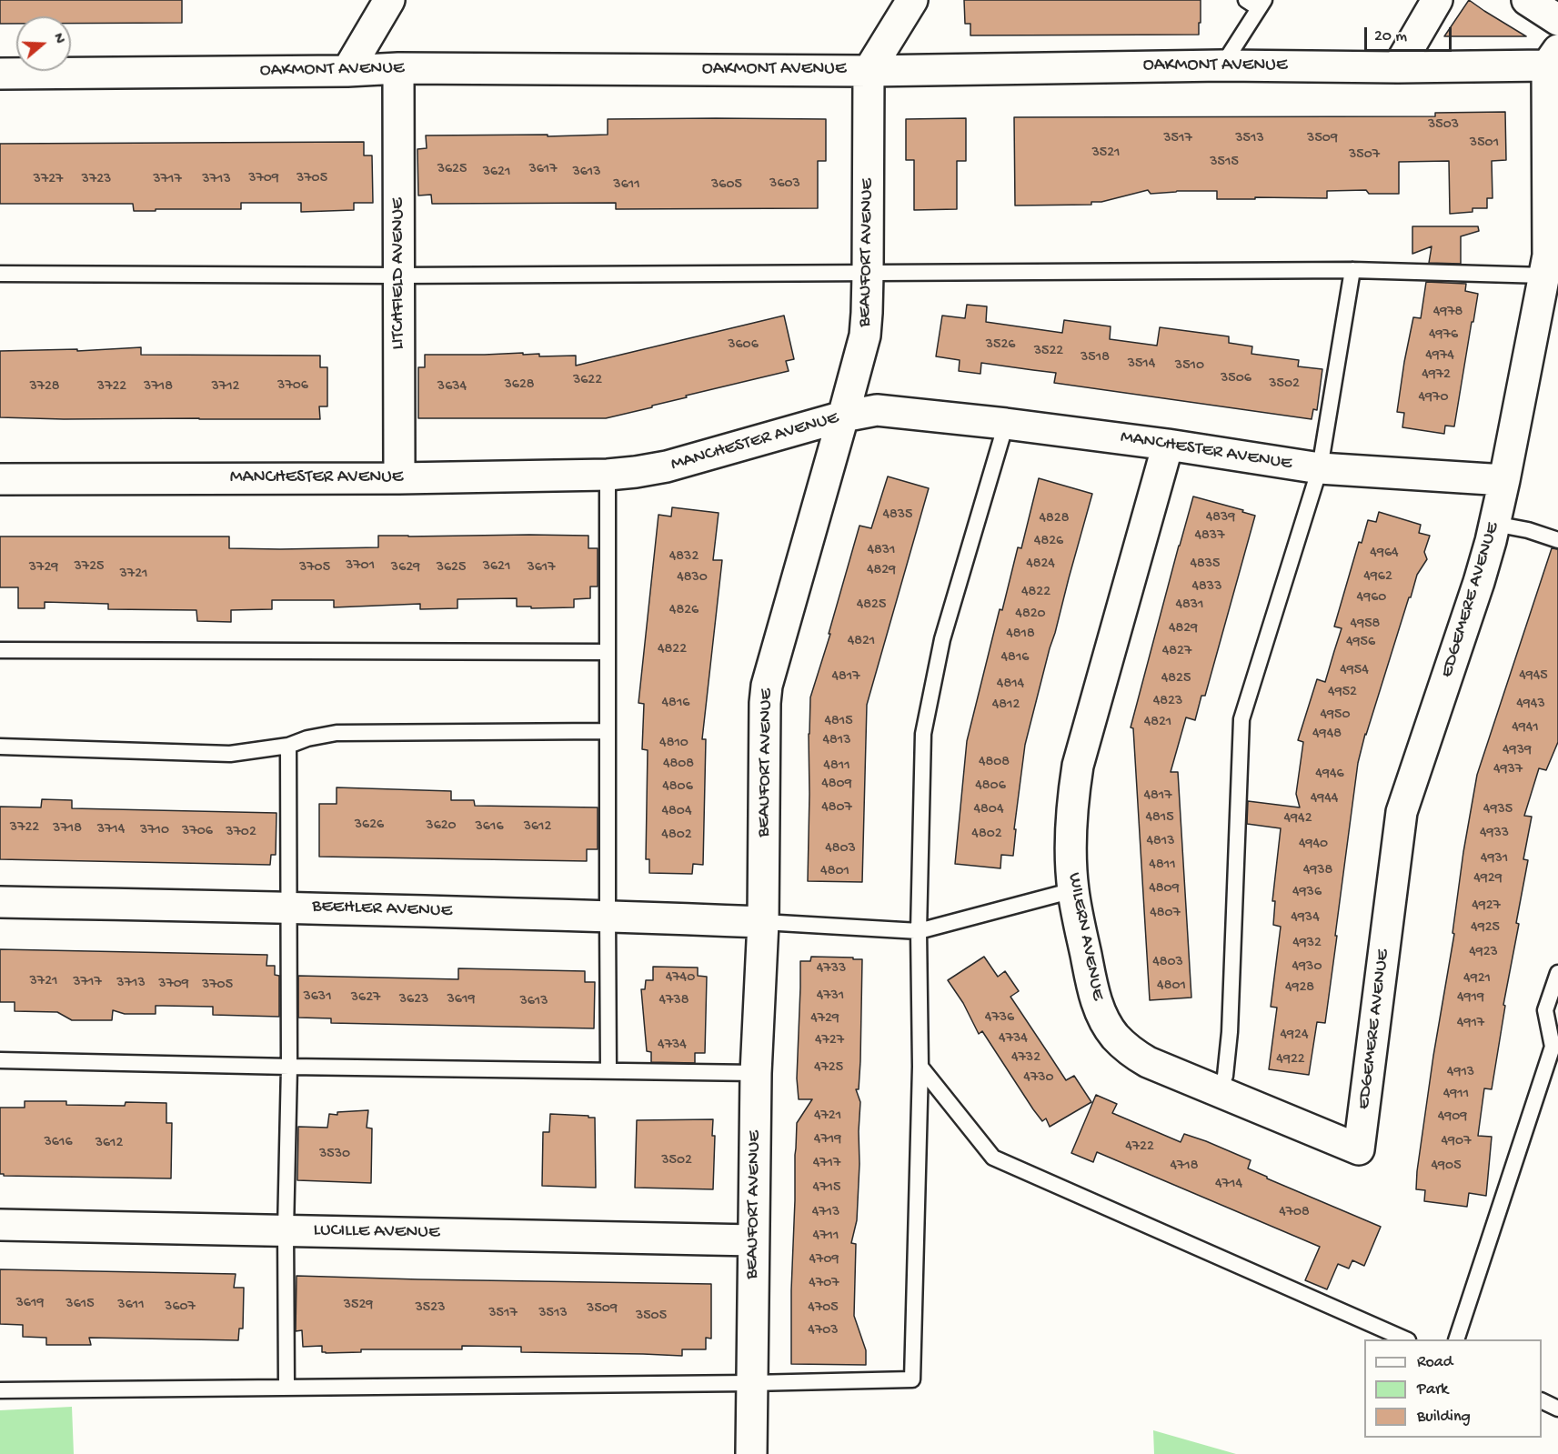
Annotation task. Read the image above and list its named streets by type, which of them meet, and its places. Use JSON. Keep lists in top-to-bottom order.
{
  "streets": {
    "street": [
      "OAKMONT AVENUE",
      "BEAUFORT AVENUE",
      "LITCHFIELD AVENUE",
      "MANCHESTER AVENUE",
      "EDGEMERE AVENUE",
      "BEEHLER AVENUE",
      "WILERN AVENUE",
      "LUCILLE AVENUE"
    ]
  },
  "crossings": [
    ["OAKMONT AVENUE", "BEAUFORT AVENUE"],
    ["OAKMONT AVENUE", "LITCHFIELD AVENUE"],
    ["OAKMONT AVENUE", "EDGEMERE AVENUE"],
    ["BEAUFORT AVENUE", "MANCHESTER AVENUE"],
    ["BEAUFORT AVENUE", "BEEHLER AVENUE"],
    ["BEAUFORT AVENUE", "LUCILLE AVENUE"],
    ["LITCHFIELD AVENUE", "MANCHESTER AVENUE"],
    ["MANCHESTER AVENUE", "EDGEMERE AVENUE"],
    ["MANCHESTER AVENUE", "WILERN AVENUE"],
    ["EDGEMERE AVENUE", "WILERN AVENUE"]
  ],
  "house_numbers": [
    "3503",
    "3517",
    "3513",
    "3509",
    "3501",
    "3521",
    "3507",
    "3515",
    "3625",
    "3617",
    "3621",
    "3613",
    "3709",
    "3705",
    "3727",
    "3723",
    "3717",
    "3713",
    "3603",
    "3611",
    "3605",
    "4978",
    "4976",
    "3606",
    "3526",
    "3522",
    "4974",
    "3518",
    "3514",
    "3510",
    "4972",
    "3506",
    "3622",
    "3502",
    "3628",
    "3706",
    "3728",
    "3722",
    "3718",
    "3712",
    "3634",
    "4970",
    "4835",
    "4839",
    "4828",
    "4837",
    "4826",
    "4831",
    "4964",
    "4832",
    "4824",
    "4835",
    "3701",
    "3725",
    "3621",
    "3729",
    "3705",
    "3629",
    "3625",
    "3617",
    "4829",
    "3721",
    "4962",
    "4830",
    "4833",
    "4822",
    "4960",
    "4825",
    "4831",
    "4826",
    "4820",
    "4958",
    "4829",
    "4818",
    "4821",
    "4956",
    "4822",
    "4827",
    "4816",
    "4954",
    "4945",
    "4817",
    "4825",
    "4814",
    "4952",
    "4823",
    "4816",
    "4943",
    "4812",
    "4950",
    "4815",
    "4821",
    "4941",
    "4948",
    "4813",
    "4810",
    "4939",
    "4808",
    "4808",
    "4811",
    "4937",
    "4946",
    "4809",
    "4806",
    "4806",
    "4817",
    "4944",
    "4807",
    "4804",
    "4935",
    "4804",
    "4815",
    "4942",
    "3626",
    "3620",
    "3616",
    "3612",
    "3722",
    "3718",
    "3714",
    "3710",
    "3706",
    "3702",
    "4933",
    "4802",
    "4802",
    "4813",
    "4940",
    "4803",
    "4931",
    "4811",
    "4938",
    "4801",
    "4929",
    "4809",
    "4936",
    "4927",
    "4807",
    "4934",
    "4925",
    "4932",
    "4923",
    "4803",
    "4930",
    "4733",
    "4740",
    "4921",
    "3721",
    "3717",
    "3713",
    "3709",
    "3705",
    "4801",
    "4928",
    "4731",
    "3631",
    "3627",
    "4919",
    "3623",
    "3619",
    "4738",
    "3613",
    "4736",
    "4729",
    "4917",
    "4924",
    "4734",
    "4727",
    "4734",
    "4732",
    "4922",
    "4725",
    "4913",
    "4730",
    "4911",
    "4721",
    "4909",
    "4719",
    "4907",
    "3616",
    "3612",
    "4722",
    "3530",
    "3502",
    "4717",
    "4718",
    "4905",
    "4714",
    "4715",
    "4713",
    "4708",
    "4711",
    "4709",
    "4707",
    "3619",
    "3615",
    "3611",
    "3529",
    "3607",
    "3523",
    "4705",
    "3509",
    "3517",
    "3513",
    "3505",
    "4703"
  ],
  "legend": ["Road", "Park", "Building"],
  "scale_bar": "20 m",
  "north": "right"
}
